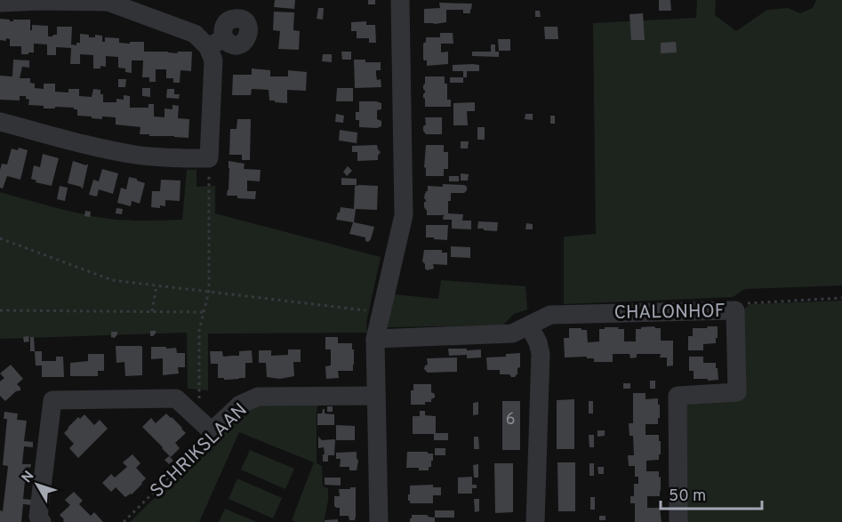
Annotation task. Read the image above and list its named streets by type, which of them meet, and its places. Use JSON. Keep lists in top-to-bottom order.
{
  "streets": {
    "street": ["CHALONHOF", "SCHRIKSLAAN"]
  },
  "house_numbers": ["6"],
  "scale_bar": "50 m",
  "north": "top left"
}
